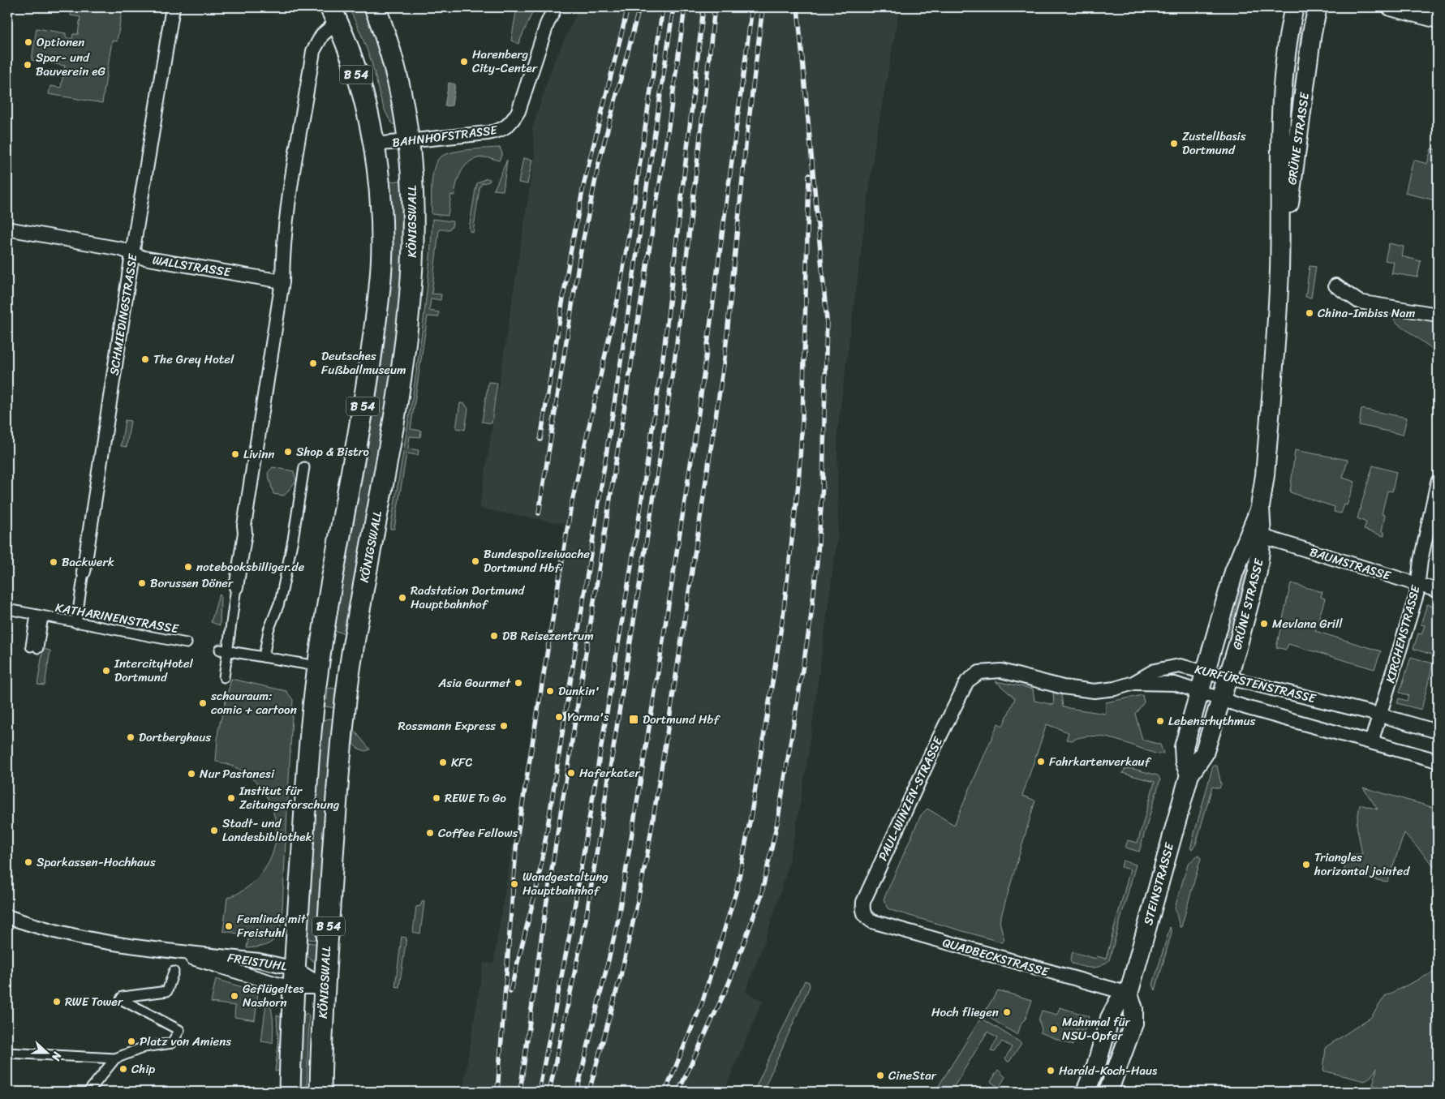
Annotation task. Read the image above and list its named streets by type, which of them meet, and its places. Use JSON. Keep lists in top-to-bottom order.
{
  "streets": {
    "main road": [
      "B 54",
      "GRÜNE STRASSE",
      "KÖNIGSWALL",
      "STEINSTRASSE"
    ],
    "street": [
      "BAHNHOFSTRASSE",
      "WALLSTRASSE",
      "SCHMIEDINGSTRASSE",
      "BAUMSTRASSE",
      "KATHARINENSTRASSE",
      "KIRCHENSTRASSE",
      "KURFÜRSTENSTRASSE",
      "PAUL-WINZEN-STRASSE",
      "QUADBECKSTRASSE",
      "FREISTUHL"
    ]
  },
  "crossings": [
    ["B 54", "BAHNHOFSTRASSE"],
    ["B 54", "FREISTUHL"],
    ["BAHNHOFSTRASSE", "KÖNIGSWALL"],
    ["GRÜNE STRASSE", "BAUMSTRASSE"],
    ["GRÜNE STRASSE", "KURFÜRSTENSTRASSE"],
    ["GRÜNE STRASSE", "STEINSTRASSE"],
    ["KÖNIGSWALL", "FREISTUHL"],
    ["WALLSTRASSE", "SCHMIEDINGSTRASSE"],
    ["SCHMIEDINGSTRASSE", "KATHARINENSTRASSE"],
    ["BAUMSTRASSE", "KIRCHENSTRASSE"],
    ["KIRCHENSTRASSE", "KURFÜRSTENSTRASSE"],
    ["KURFÜRSTENSTRASSE", "PAUL-WINZEN-STRASSE"],
    ["KURFÜRSTENSTRASSE", "STEINSTRASSE"],
    ["PAUL-WINZEN-STRASSE", "QUADBECKSTRASSE"],
    ["STEINSTRASSE", "QUADBECKSTRASSE"]
  ],
  "places": {
    "other": [
      "Optionen",
      "Harenberg City-Center",
      "Spar- und Bauverein eG",
      "Zustellbasis Dortmund",
      "China-Imbiss Nam",
      "The Grey Hotel",
      "Deutsches Fußballmuseum",
      "Shop & Bistro",
      "Livinn",
      "Bundespolizeiwache Dortmund Hbf",
      "Backwerk",
      "notebooksbilliger.de",
      "Borussen Döner",
      "Radstation Dortmund Hauptbahnhof",
      "Mevlana Grill",
      "DB Reisezentrum",
      "IntercityHotel Dortmund",
      "Asia Gourmet",
      "Dunkin'",
      "schauraum: comic + cartoon",
      "Yorma's",
      "Lebensrhythmus",
      "Rossmann Express",
      "Dortberghaus",
      "Fahrkartenverkauf",
      "KFC",
      "Haferkater",
      "Nur Pastanesi",
      "Institut für Zeitungsforschung",
      "REWE To Go",
      "Stadt- und Landesbibliothek",
      "Coffee Fellows",
      "Sparkassen-Hochhaus",
      "Triangles horizontal jointed",
      "Wandgestaltung Hauptbahnhof",
      "Femlinde mit Freistuhl",
      "Geflügeltes Nashorn",
      "RWE Tower",
      "Hoch fliegen",
      "Mahnmal für NSU-Opfer",
      "Platz von Amiens",
      "Chip",
      "Harald-Koch-Haus",
      "CineStar"
    ],
    "transit": ["Dortmund Hbf"]
  },
  "north": "right"
}
